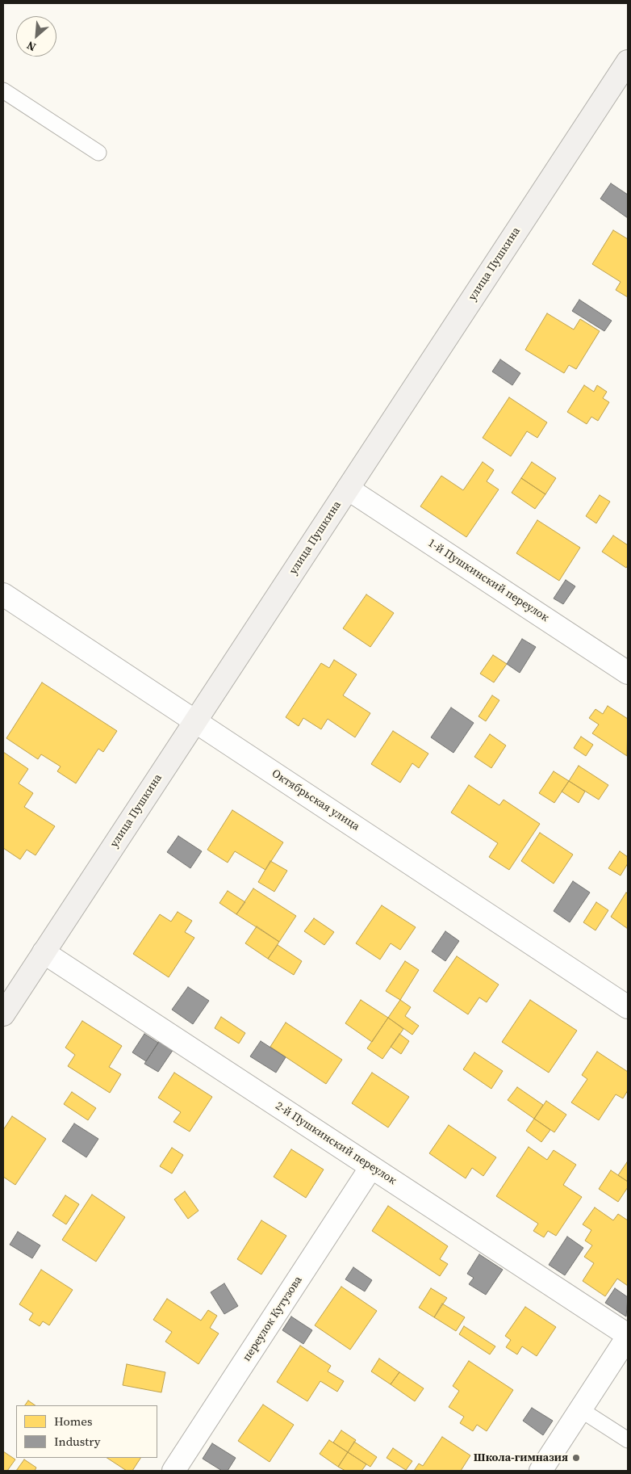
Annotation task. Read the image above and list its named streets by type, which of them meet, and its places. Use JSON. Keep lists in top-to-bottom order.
{
  "streets": {
    "street": [
      "улица Пушкина",
      "1-й Пушкинский переулок",
      "Октябрьская улица",
      "2-й Пушкинский переулок",
      "переулок Кутузова"
    ]
  },
  "crossings": [
    ["улица Пушкина", "1-й Пушкинский переулок"],
    ["улица Пушкина", "Октябрьская улица"],
    ["улица Пушкина", "2-й Пушкинский переулок"],
    ["2-й Пушкинский переулок", "переулок Кутузова"]
  ],
  "places": ["Школа-гимназия"],
  "legend": ["Homes", "Industry"],
  "north": "bottom left"
}
